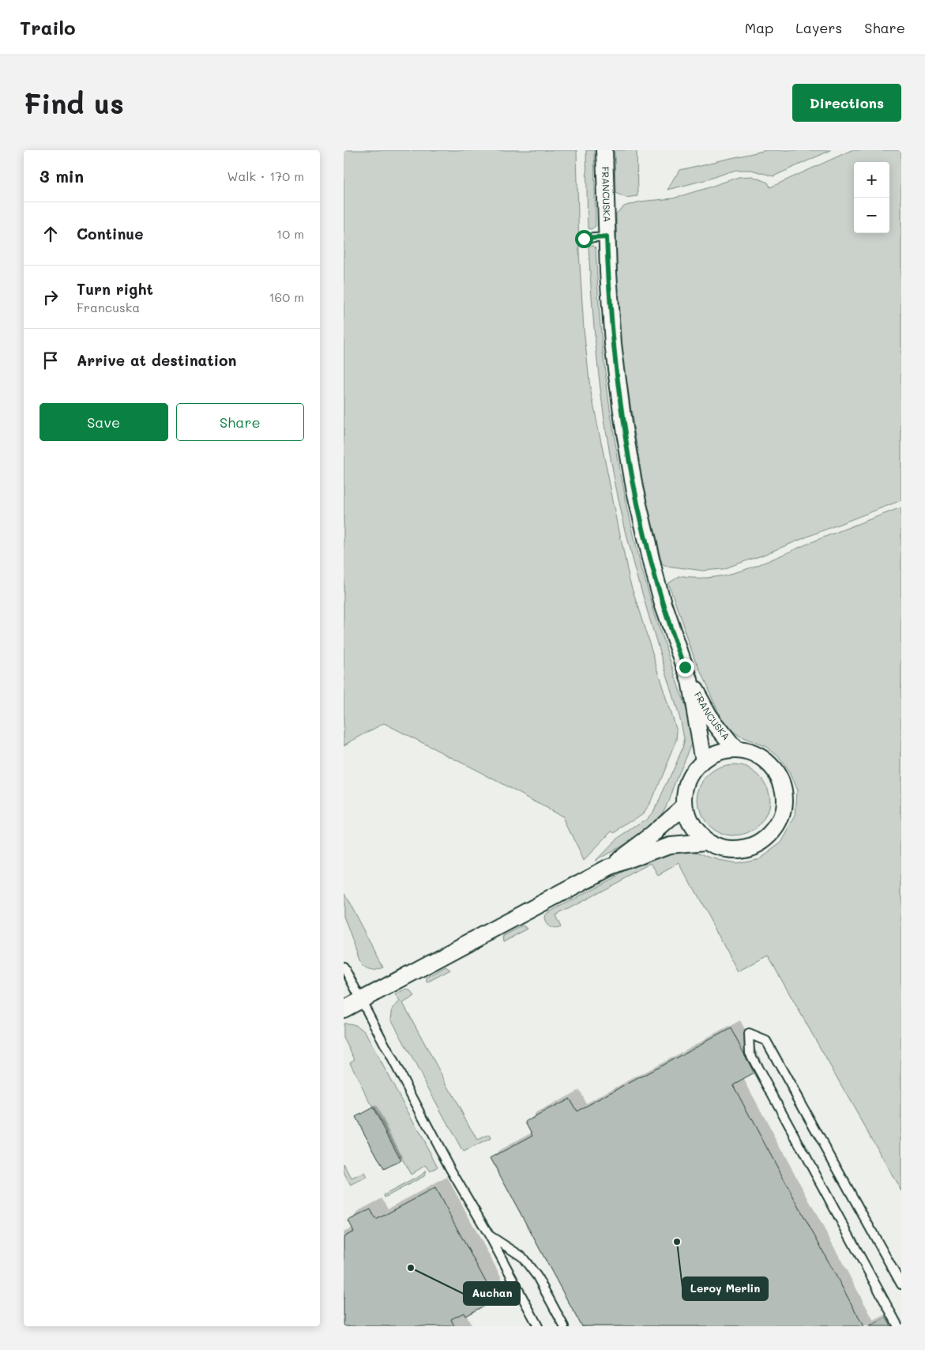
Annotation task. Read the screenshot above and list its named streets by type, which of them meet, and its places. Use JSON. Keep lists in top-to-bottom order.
{
  "streets": {
    "street": ["FRANCUSKA"]
  },
  "places": ["Leroy Merlin", "Auchan"],
  "page": {
    "header": "Trailo",
    "nav": ["Map", "Layers", "Share"],
    "buttons": [
      "Directions",
      ["Save", "Share"]
    ],
    "title": "Find us",
    "heading": ["3 min", "Walk · 170 m"],
    "map_buttons": ["+", "−"],
    "list": [
      ["Continue", "10 m"],
      ["Turn right", "Francuska", "160 m"],
      "Arrive at destination"
    ]
  }
}
